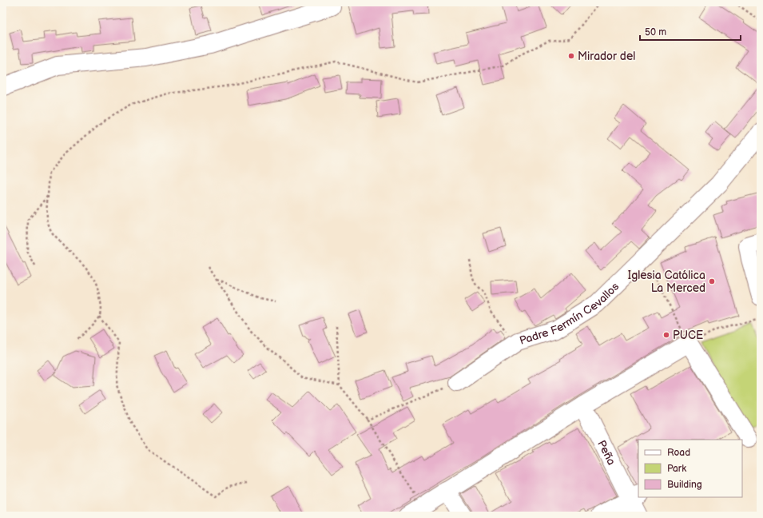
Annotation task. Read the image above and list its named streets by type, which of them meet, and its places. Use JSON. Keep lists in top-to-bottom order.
{
  "streets": {
    "street": ["Padre Fermín Cevallos", "Peña"]
  },
  "places": ["Mirador del", "Iglesia Católica La Merced", "PUCE"],
  "legend": ["Road", "Park", "Building"],
  "scale_bar": "50 m"
}
